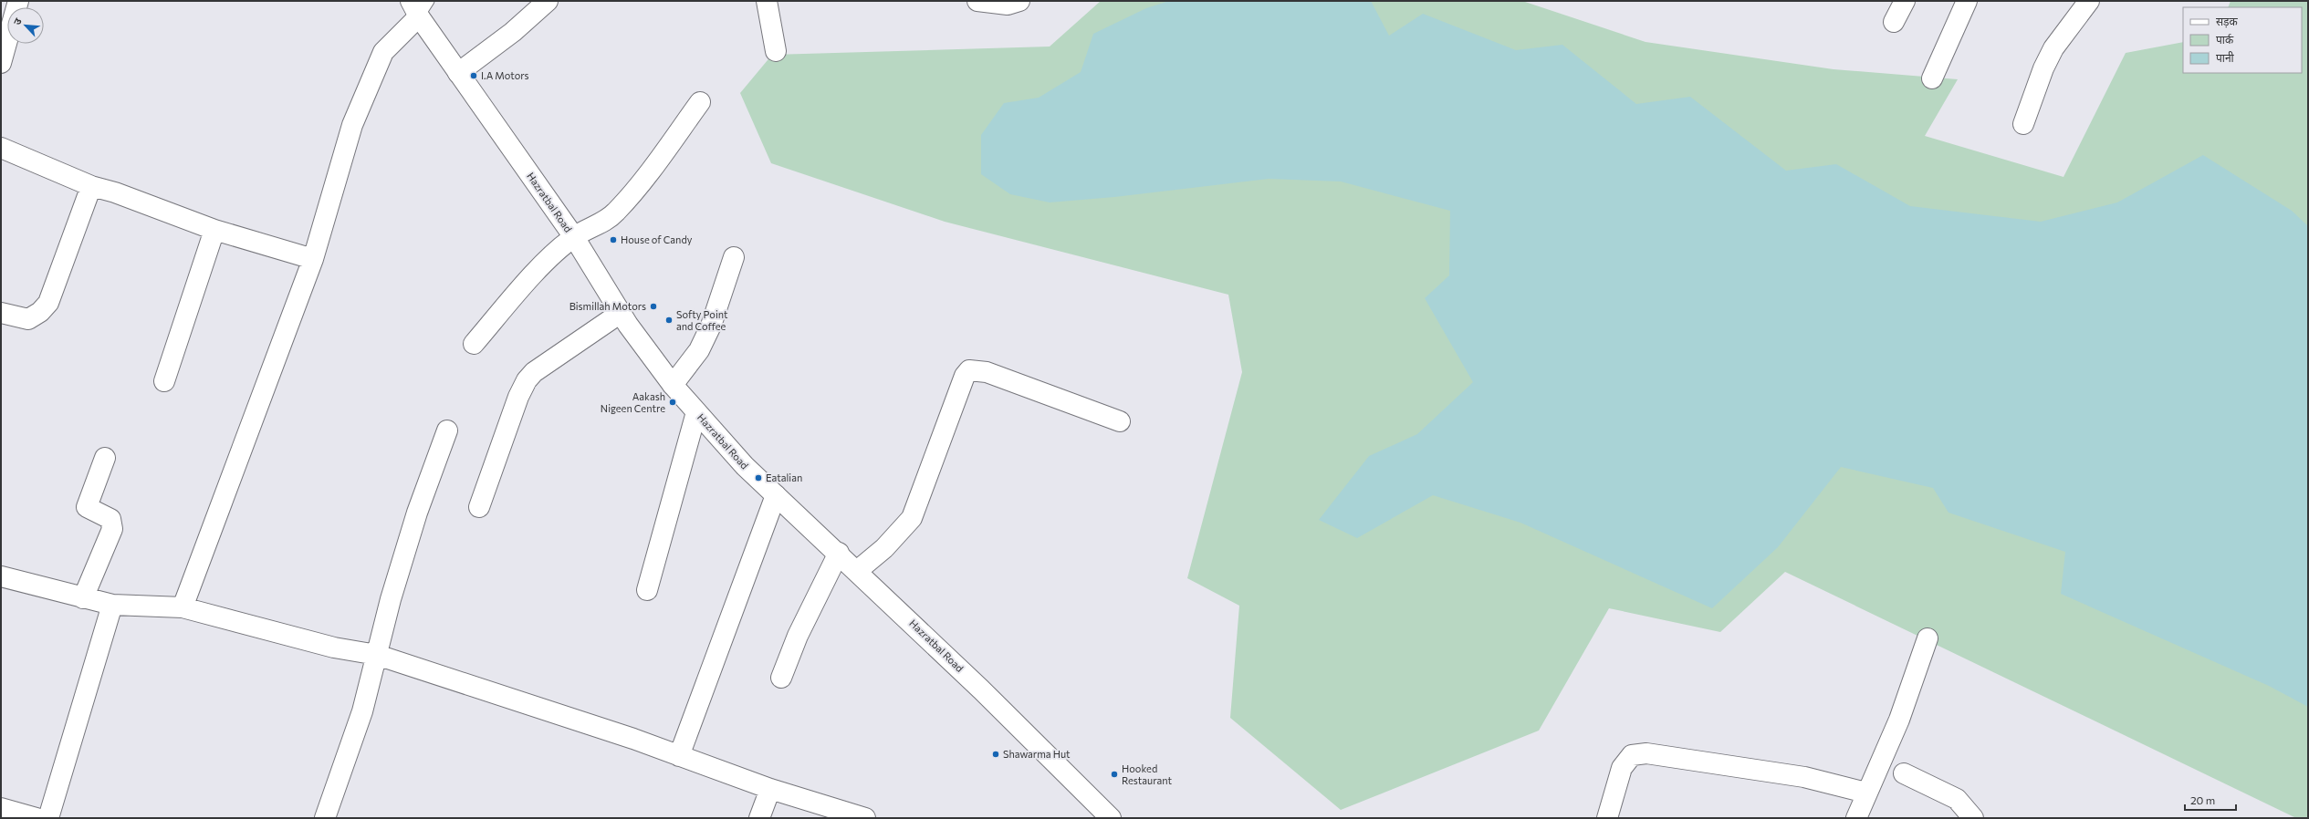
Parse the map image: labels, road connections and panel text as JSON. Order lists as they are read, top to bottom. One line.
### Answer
{"streets":{"street":["Hazratbal Road"]},"places":["I.A Motors","House of Candy","Bismillah Motors","Softy Point and Coffee","Aakash Nigeen Centre","Eatalian","Shawarma Hut","Hooked Restaurant"],"legend":["सड़क","पार्क","पानी"],"scale_bar":"20 m","north":"top left"}
